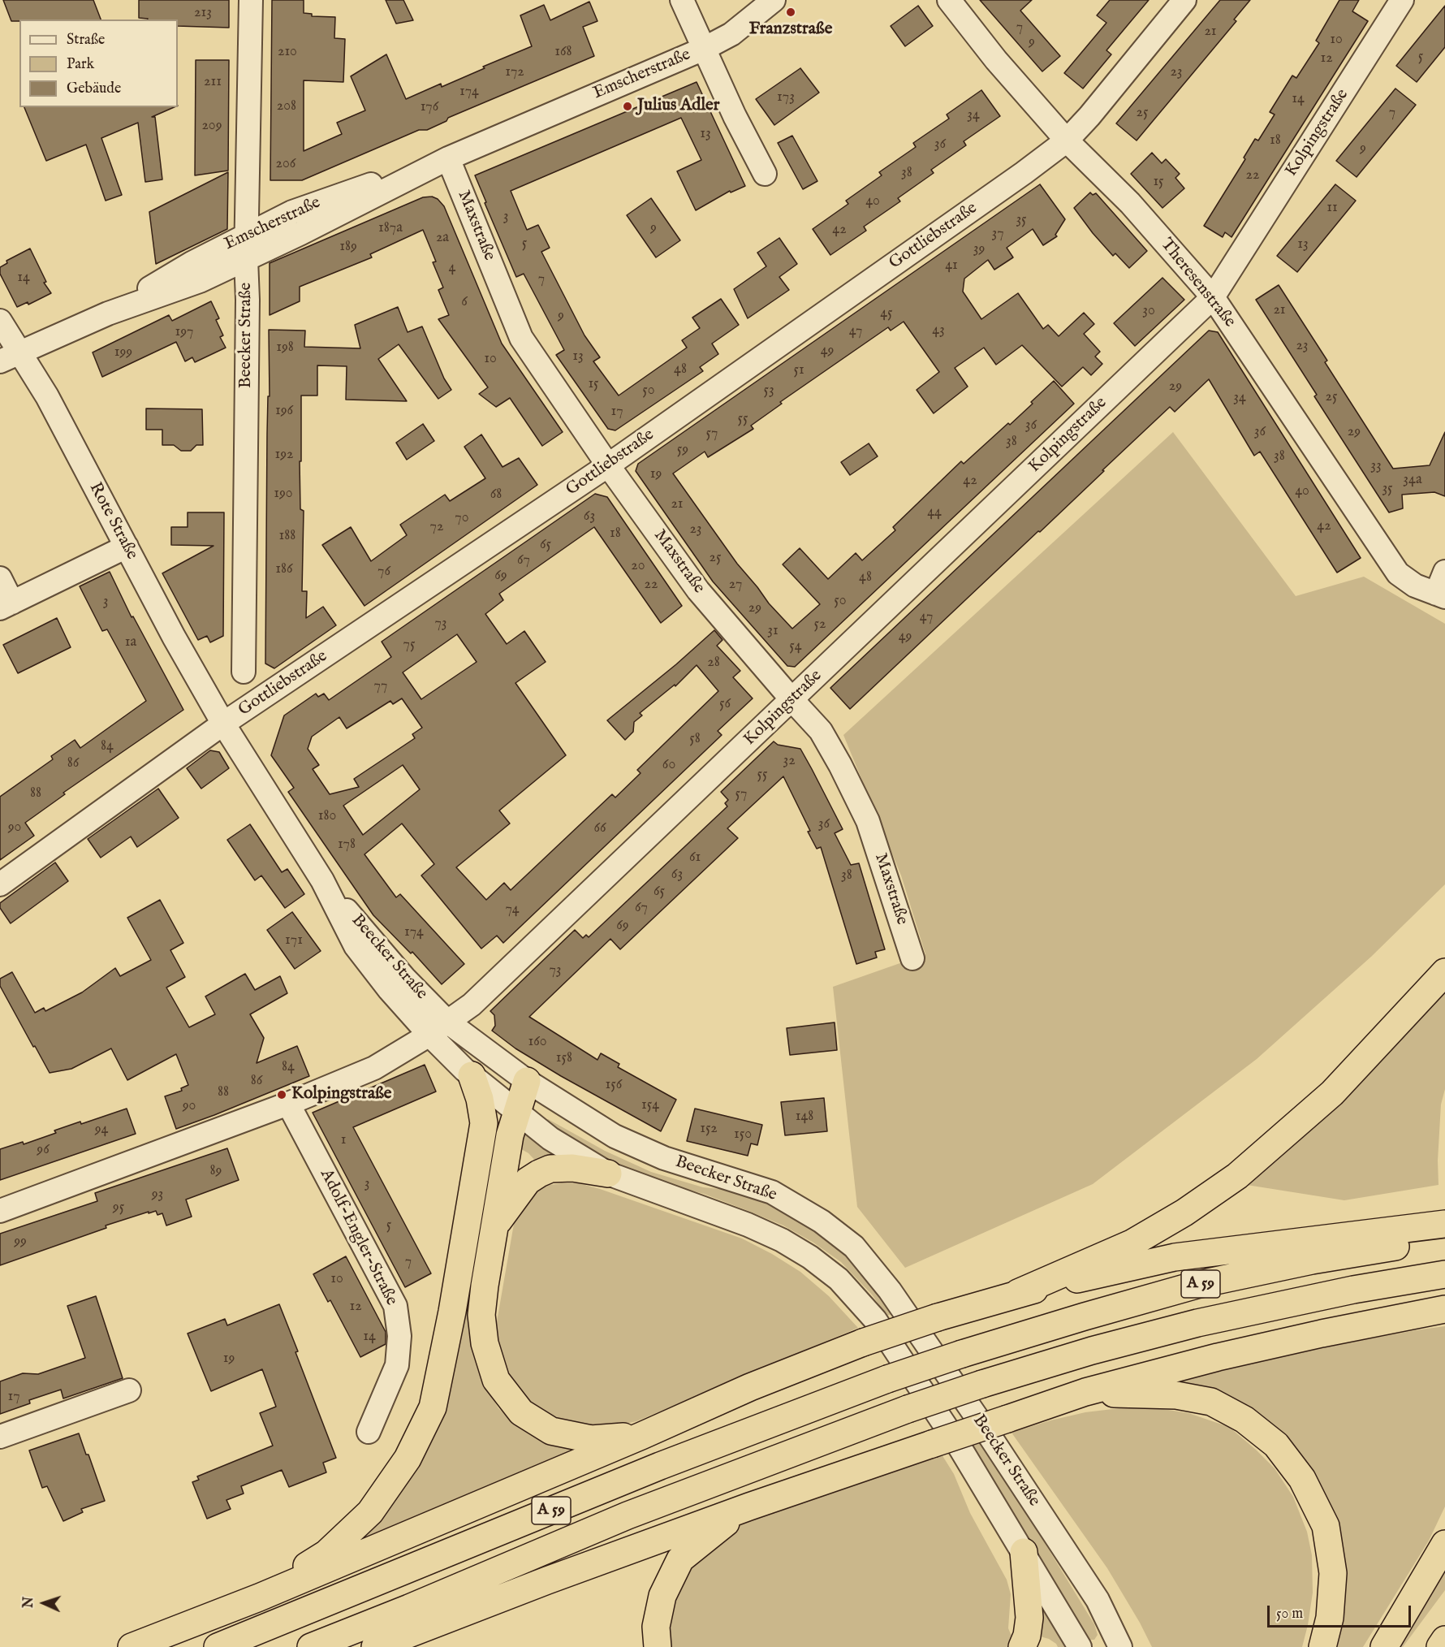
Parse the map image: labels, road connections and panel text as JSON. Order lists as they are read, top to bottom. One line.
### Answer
{"streets":{"highway":["A 59"],"street":["Emscherstraße","Kolpingstraße","Maxstraße","Gottliebstraße","Theresenstraße","Beecker Straße","Rote Straße","Adolf-Engler-Straße"]},"crossings":[["Emscherstraße","Maxstraße"],["Emscherstraße","Beecker Straße"],["Emscherstraße","Rote Straße"],["Kolpingstraße","Maxstraße"],["Kolpingstraße","Theresenstraße"],["Kolpingstraße","Beecker Straße"],["Kolpingstraße","Adolf-Engler-Straße"],["Maxstraße","Gottliebstraße"],["Gottliebstraße","Theresenstraße"],["Gottliebstraße","Beecker Straße"],["Gottliebstraße","Rote Straße"],["Beecker Straße","Rote Straße"]],"places":["Franzstraße","Julius Adler","Kolpingstraße"],"house_numbers":["213","7","21","10","9","210","168","5","12","172","23","211","174","173","14","208","176","25","7","34","209","13","18","36","9","206","38","22","15","40","11","3","35","187a","9","42","37","2a","5","13","189","39","41","4","14","7","6","21","30","45","9","43","47","197","23","198","49","199","13","10","48","51","15","29","50","53","25","34","196","17","55","36","36","29","57","38","59","192","38","33","19","34a","42","35","40","190","68","21","44","63","70","42","72","23","18","188","65","25","67","20","186","76","69","48","22","27","50","3","29","47","73","52","31","49","1a","75","54","28","77","56","58","84","32","86","60","55","88","57","180","36","90","66","178","61","63","38","65","67","74","69","174","171","73","160","158","84","86","156","88","154","90","148","152","94","150","1","96","89","3","93","95","5","99","7","10","12","14","19","17"],"legend":["Straße","Park","Gebäude"],"scale_bar":"50 m","north":"left"}
